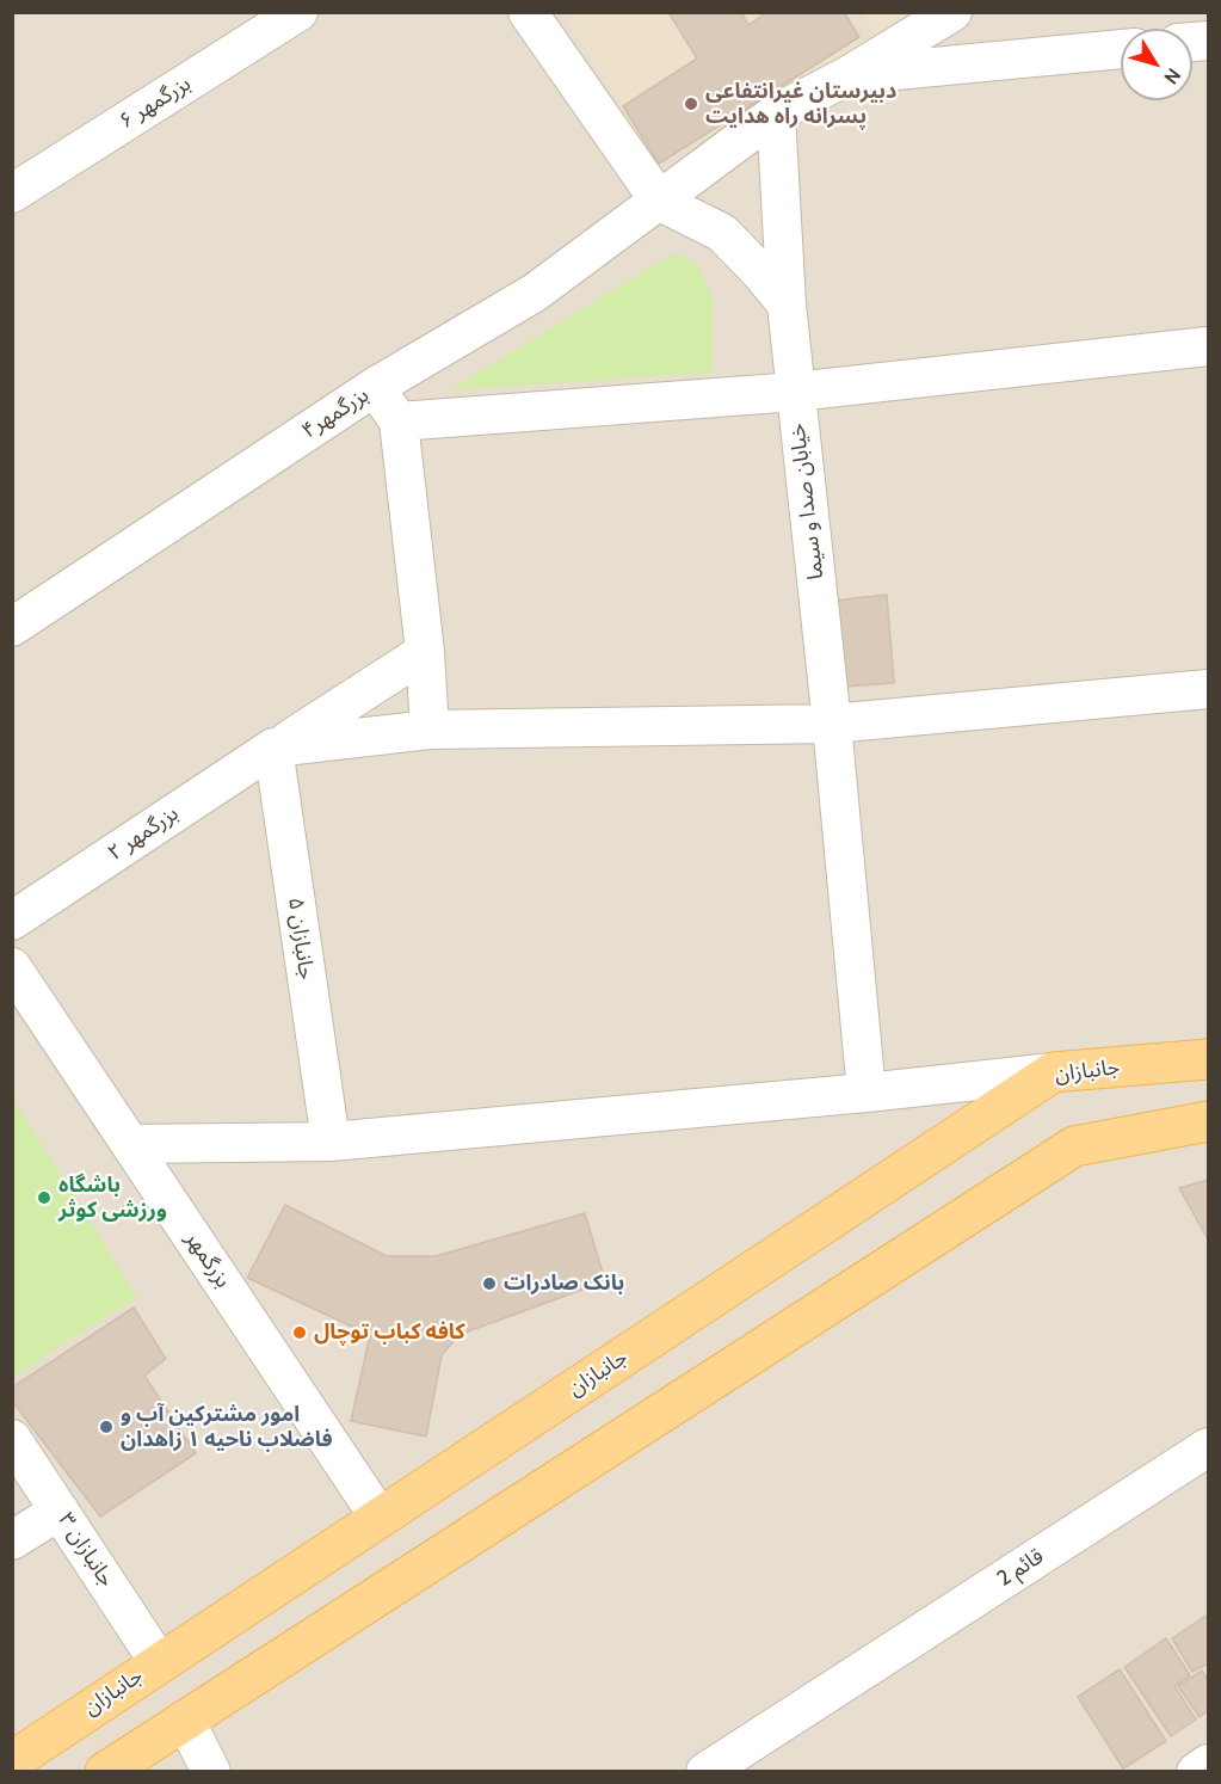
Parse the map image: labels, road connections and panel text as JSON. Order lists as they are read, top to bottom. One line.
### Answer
{"streets":{"main road":["جانبازان"],"street":["بزرگمهر ۶","بزرگمهر۴","خیابان صدا و سیما","بزرگمهر ۲","جانبازان ۵","بزرگمهر","جانبازان ۳","قائم 2"]},"crossings":[["بزرگمهر۴","خیابان صدا و سیما"],["بزرگمهر ۲","جانبازان ۵"],["جانبازان","بزرگمهر"],["جانبازان","جانبازان ۳"]],"places":["دبیرستان غیرانتفاعی پسرانه راه هدایت","باشگاه ورزشی کوثر","بانک صادرات","کافه کباب توچال","امور مشترکین آب و فاضلاب ناحیه ۱ زاهدان"],"north":"bottom right"}
